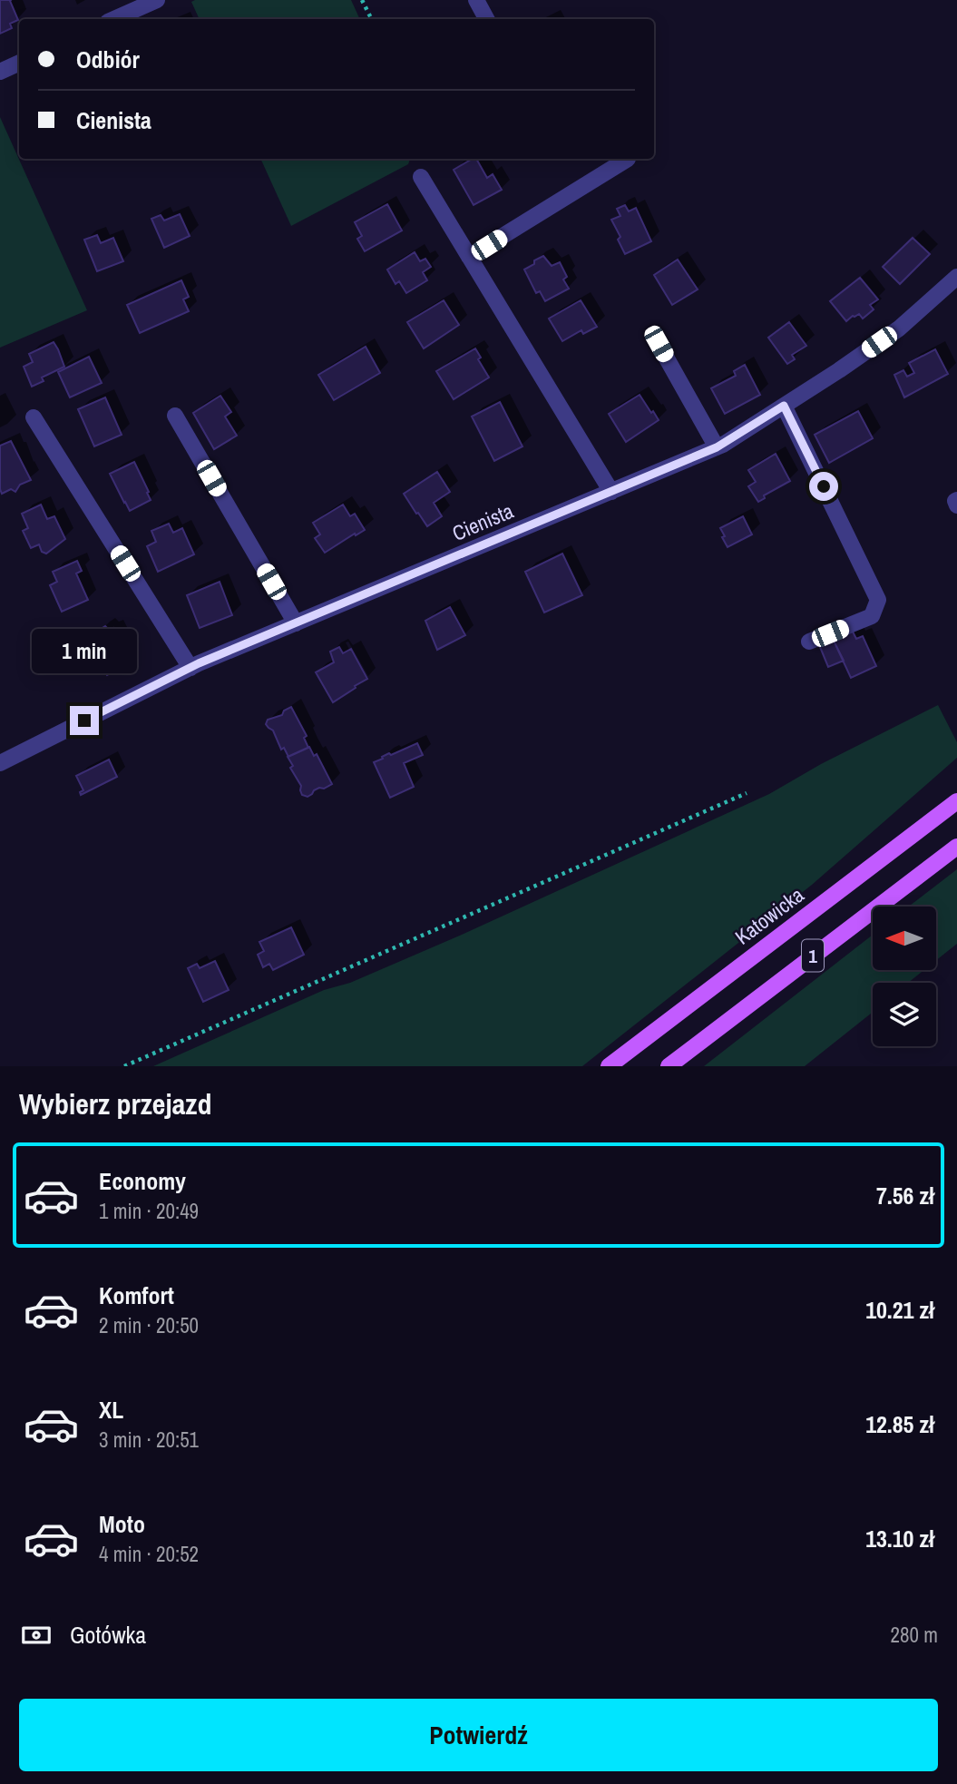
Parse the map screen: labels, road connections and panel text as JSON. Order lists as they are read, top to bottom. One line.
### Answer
{"streets":{"main road":["Katowicka","1"],"street":["Cienista"]},"north":"left","page":{"banner":["Odbiór","Cienista"],"bubble":"1 min","heading":"Wybierz przejazd","list":[{"name":"Economy","note":"1 min · 20:49","value":"7.56 zł"},{"name":"Komfort","note":"2 min · 20:50","value":"10.21 zł"},{"name":"XL","note":"3 min · 20:51","value":"12.85 zł"},{"name":"Moto","note":"4 min · 20:52","value":"13.10 zł"}],"pay":["Gotówka","280 m"],"buttons":"Potwierdź"}}
